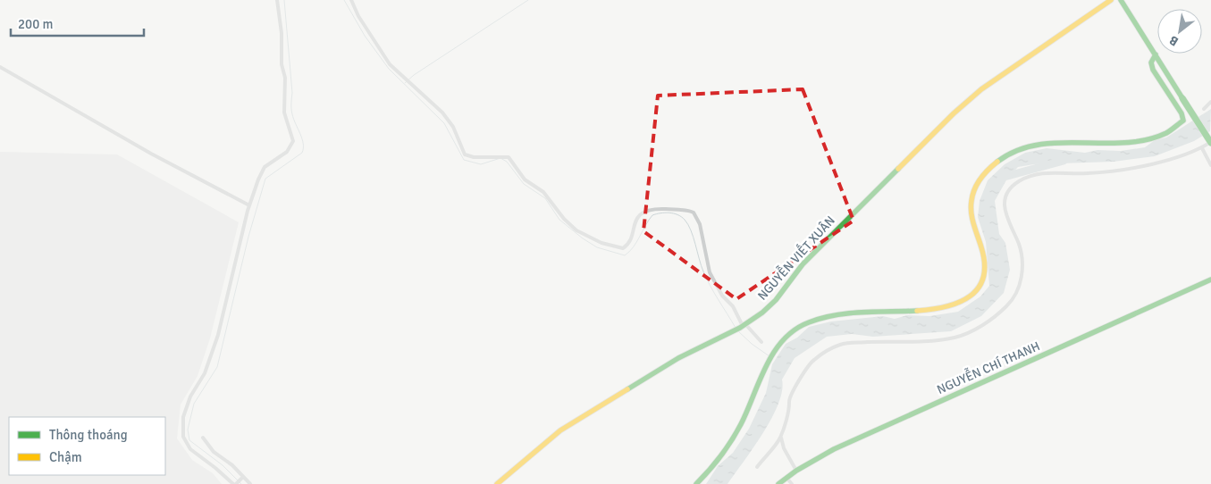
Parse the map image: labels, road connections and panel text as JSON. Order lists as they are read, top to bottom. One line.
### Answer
{"streets":{"main road":["NGUYỄN VIẾT XUÂN","NGUYỄN CHÍ THANH"]},"legend":["Thông thoáng","Chậm"],"scale_bar":"200 m","north":"bottom left"}
